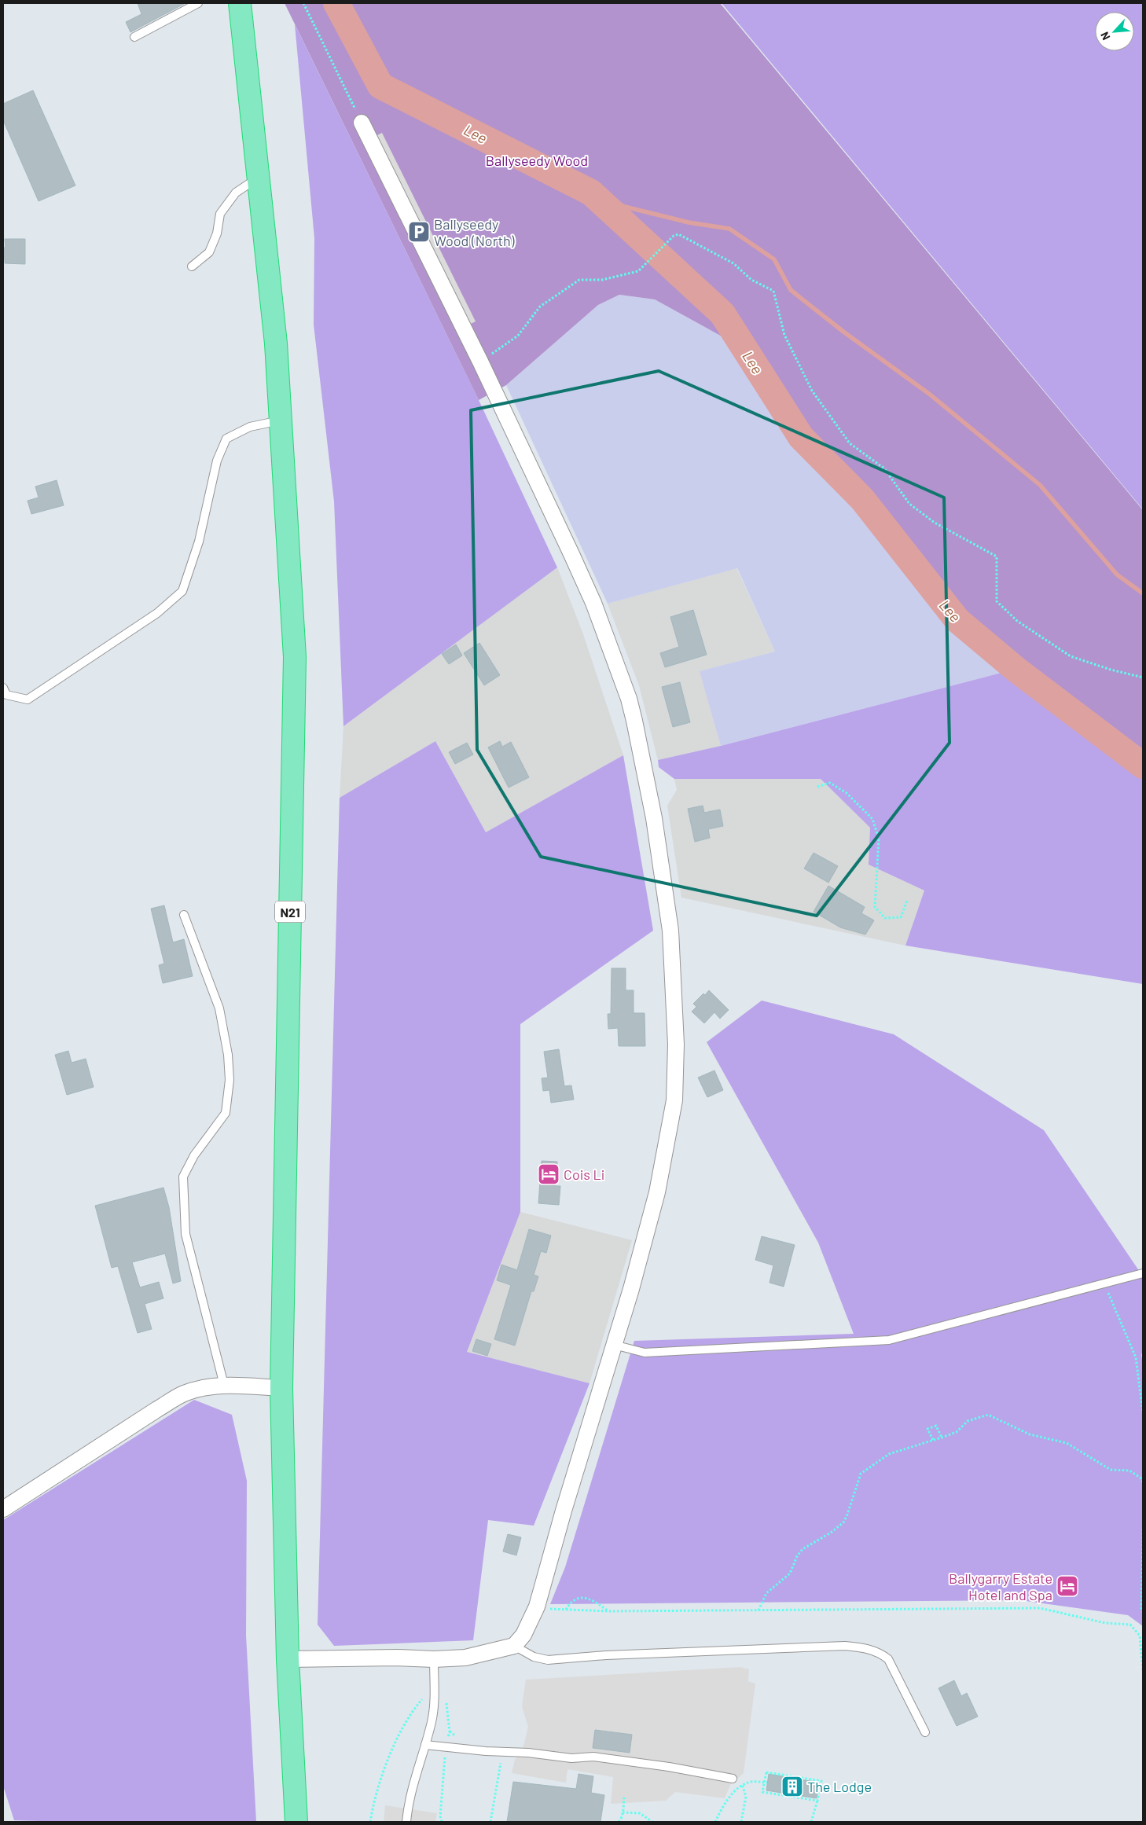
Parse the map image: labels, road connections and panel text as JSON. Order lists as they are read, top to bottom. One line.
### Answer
{"streets":{"highway":["N21"]},"water":["Lee"],"parks":["Ballyseedy Wood"],"places":{"parking":["Ballyseedy Wood (North)"],"hotel":["Cois Li","Ballygarry Estate Hotel and Spa"],"building":["The Lodge"]},"north":"bottom left"}
